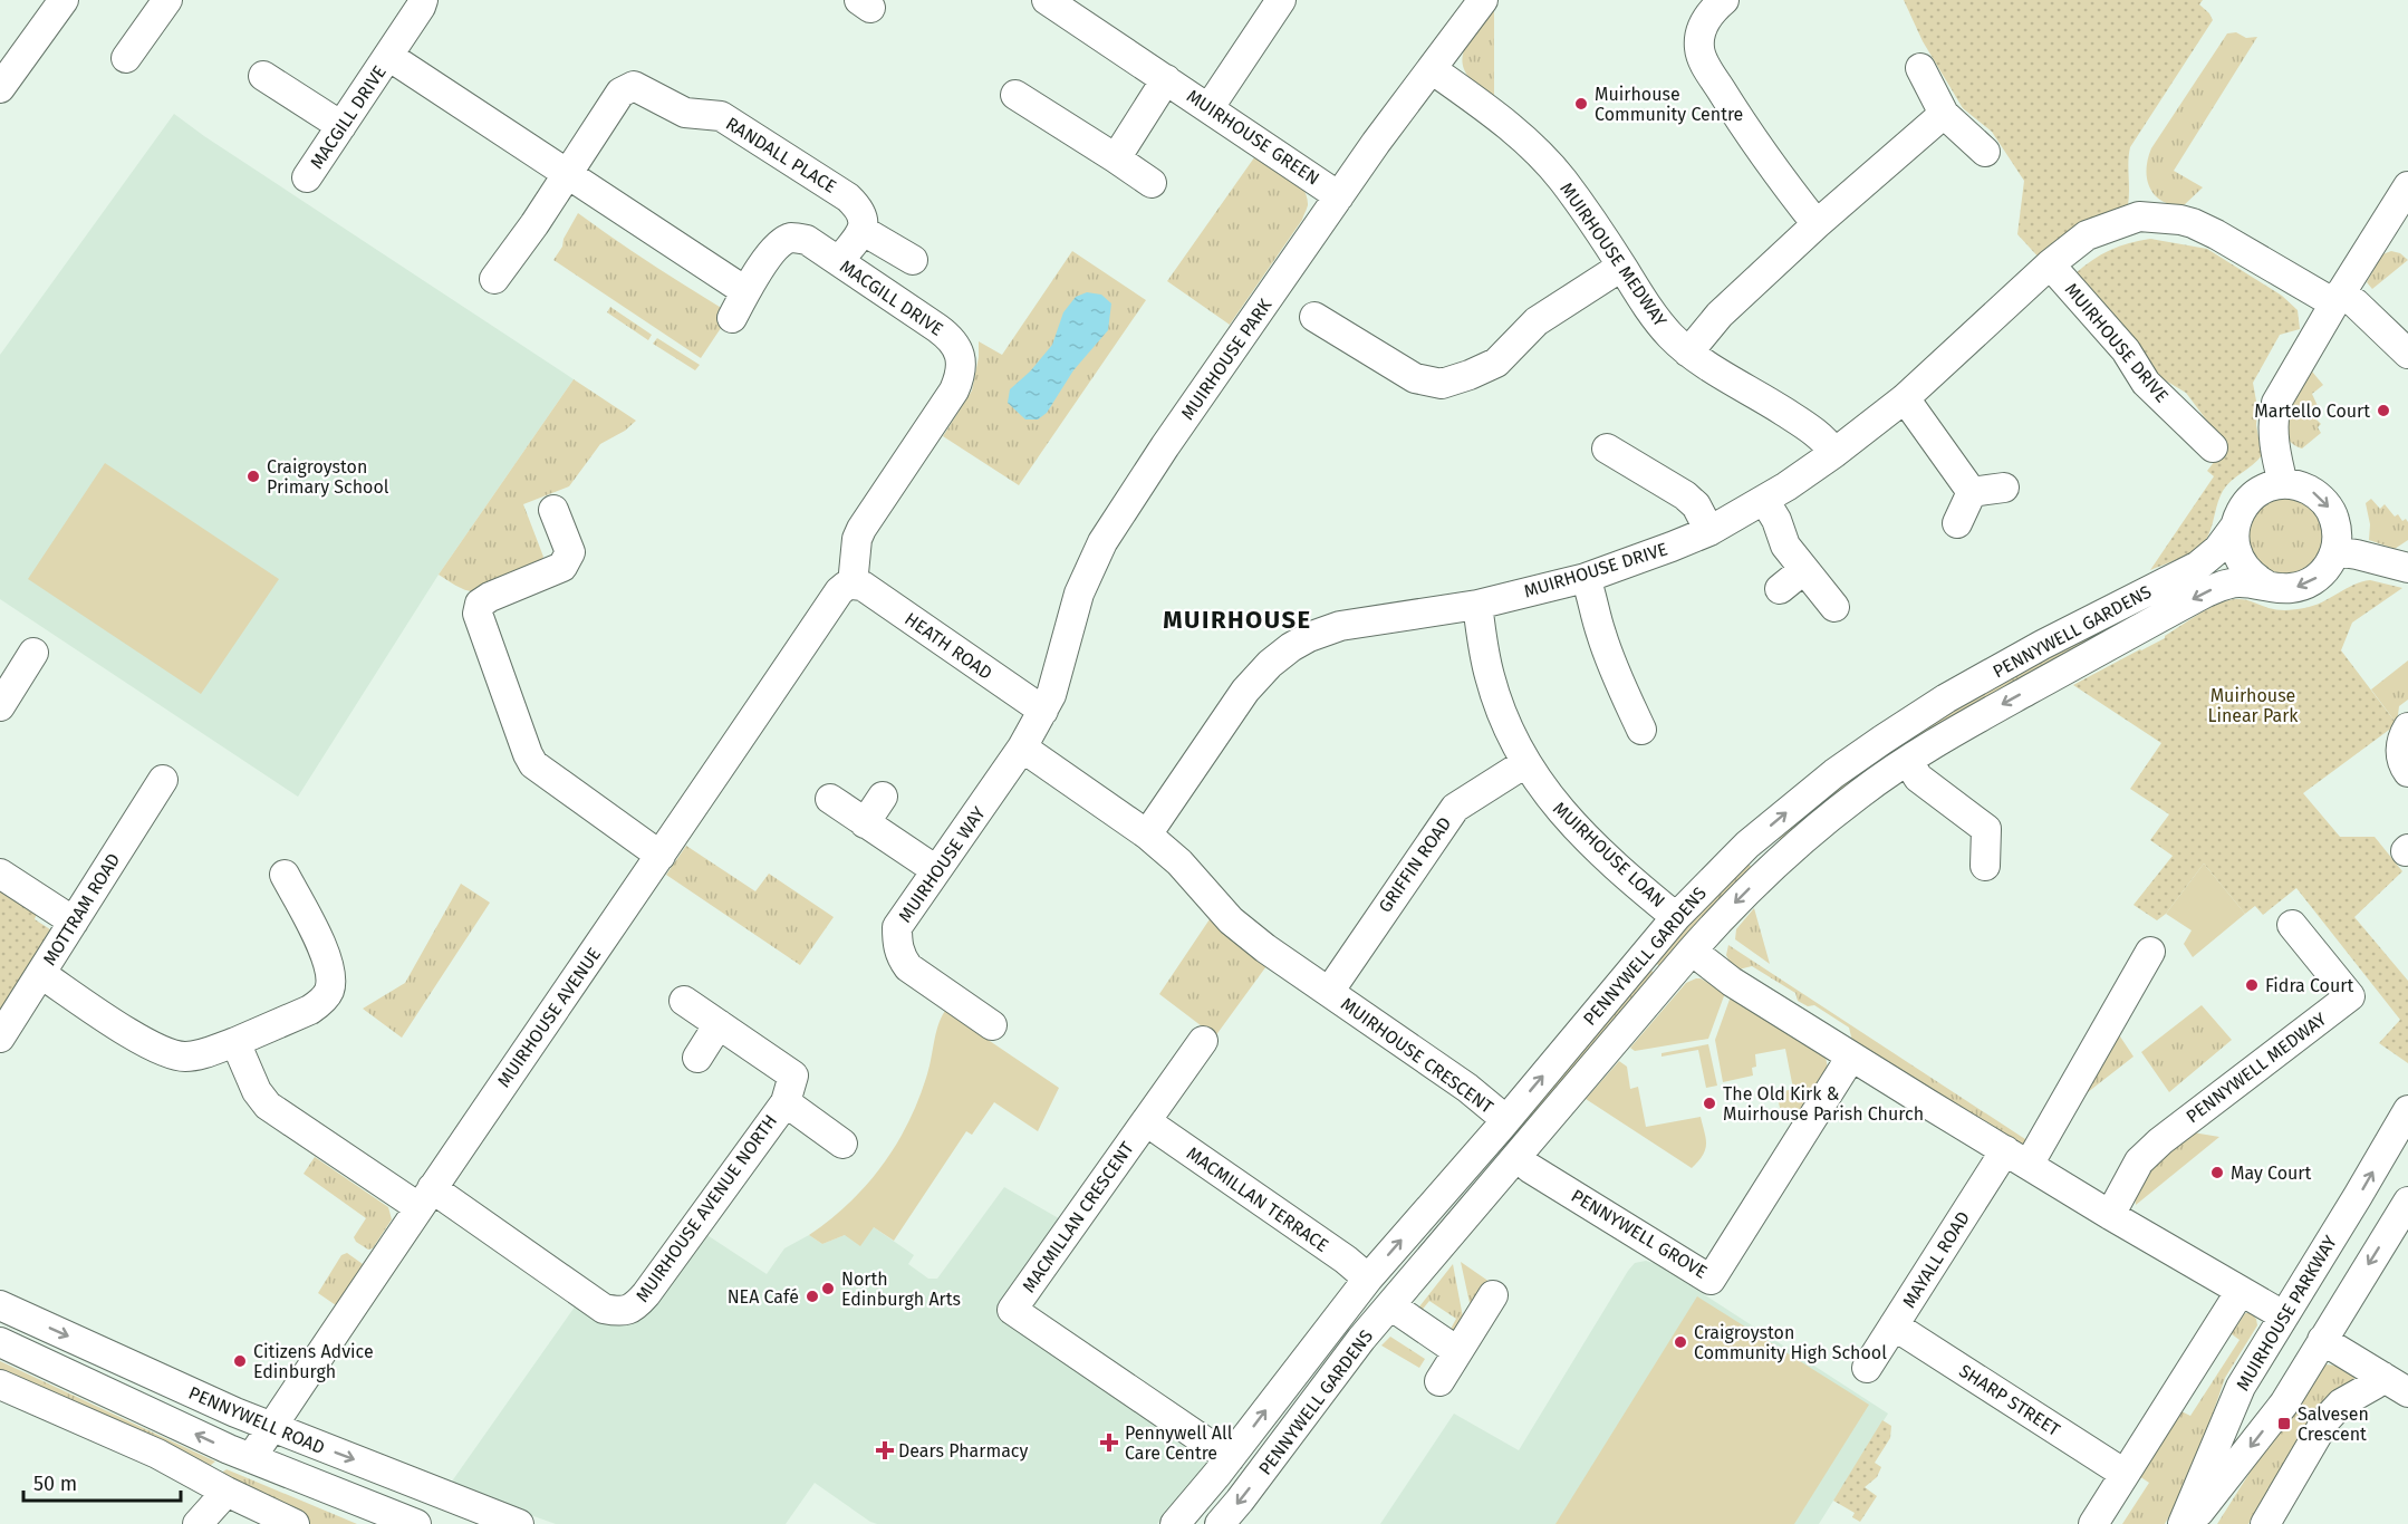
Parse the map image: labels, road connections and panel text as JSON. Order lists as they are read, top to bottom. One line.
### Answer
{"streets":{"street":["MACGILL DRIVE","MUIRHOUSE GREEN","RANDALL PLACE","MUIRHOUSE MEDWAY","MUIRHOUSE DRIVE","MUIRHOUSE PARK","PENNYWELL GARDENS","HEATH ROAD","MUIRHOUSE LOAN","MUIRHOUSE WAY","GRIFFIN ROAD","MOTTRAM ROAD","MUIRHOUSE AVENUE","MUIRHOUSE CRESCENT","PENNYWELL MEDWAY","MACMILLAN TERRACE","MUIRHOUSE AVENUE NORTH","MACMILLAN CRESCENT","PENNYWELL GROVE","MAYALL ROAD","MUIRHOUSE PARKWAY","SHARP STREET","PENNYWELL ROAD"]},"crossings":[["MACGILL DRIVE","RANDALL PLACE"],["MACGILL DRIVE","HEATH ROAD"],["MACGILL DRIVE","MUIRHOUSE AVENUE"],["MUIRHOUSE GREEN","MUIRHOUSE PARK"],["MUIRHOUSE MEDWAY","MUIRHOUSE DRIVE"],["MUIRHOUSE MEDWAY","MUIRHOUSE PARK"],["MUIRHOUSE DRIVE","MUIRHOUSE LOAN"],["MUIRHOUSE DRIVE","MUIRHOUSE CRESCENT"],["MUIRHOUSE PARK","HEATH ROAD"],["MUIRHOUSE PARK","MUIRHOUSE WAY"],["PENNYWELL GARDENS","MUIRHOUSE LOAN"],["PENNYWELL GARDENS","MUIRHOUSE CRESCENT"],["PENNYWELL GARDENS","MACMILLAN TERRACE"],["PENNYWELL GARDENS","MACMILLAN CRESCENT"],["PENNYWELL GARDENS","PENNYWELL GROVE"],["HEATH ROAD","MUIRHOUSE AVENUE"],["MUIRHOUSE LOAN","GRIFFIN ROAD"],["GRIFFIN ROAD","MUIRHOUSE CRESCENT"],["MUIRHOUSE AVENUE","MUIRHOUSE AVENUE NORTH"],["MUIRHOUSE AVENUE","PENNYWELL ROAD"],["MACMILLAN TERRACE","MACMILLAN CRESCENT"],["MAYALL ROAD","SHARP STREET"]],"districts":["MUIRHOUSE"],"parks":["Muirhouse Linear Park"],"places":{"other":["Muirhouse Community Centre","Martello Court","Craigroyston Primary School","Fidra Court","The Old Kirk & Muirhouse Parish Church","May Court","North Edinburgh Arts","NEA Café","Craigroyston Community High School","Citizens Advice Edinburgh"],"transit":["Salvesen Crescent"],"health":["Pennywell All Care Centre","Dears Pharmacy"]},"scale_bar":"50 m"}
